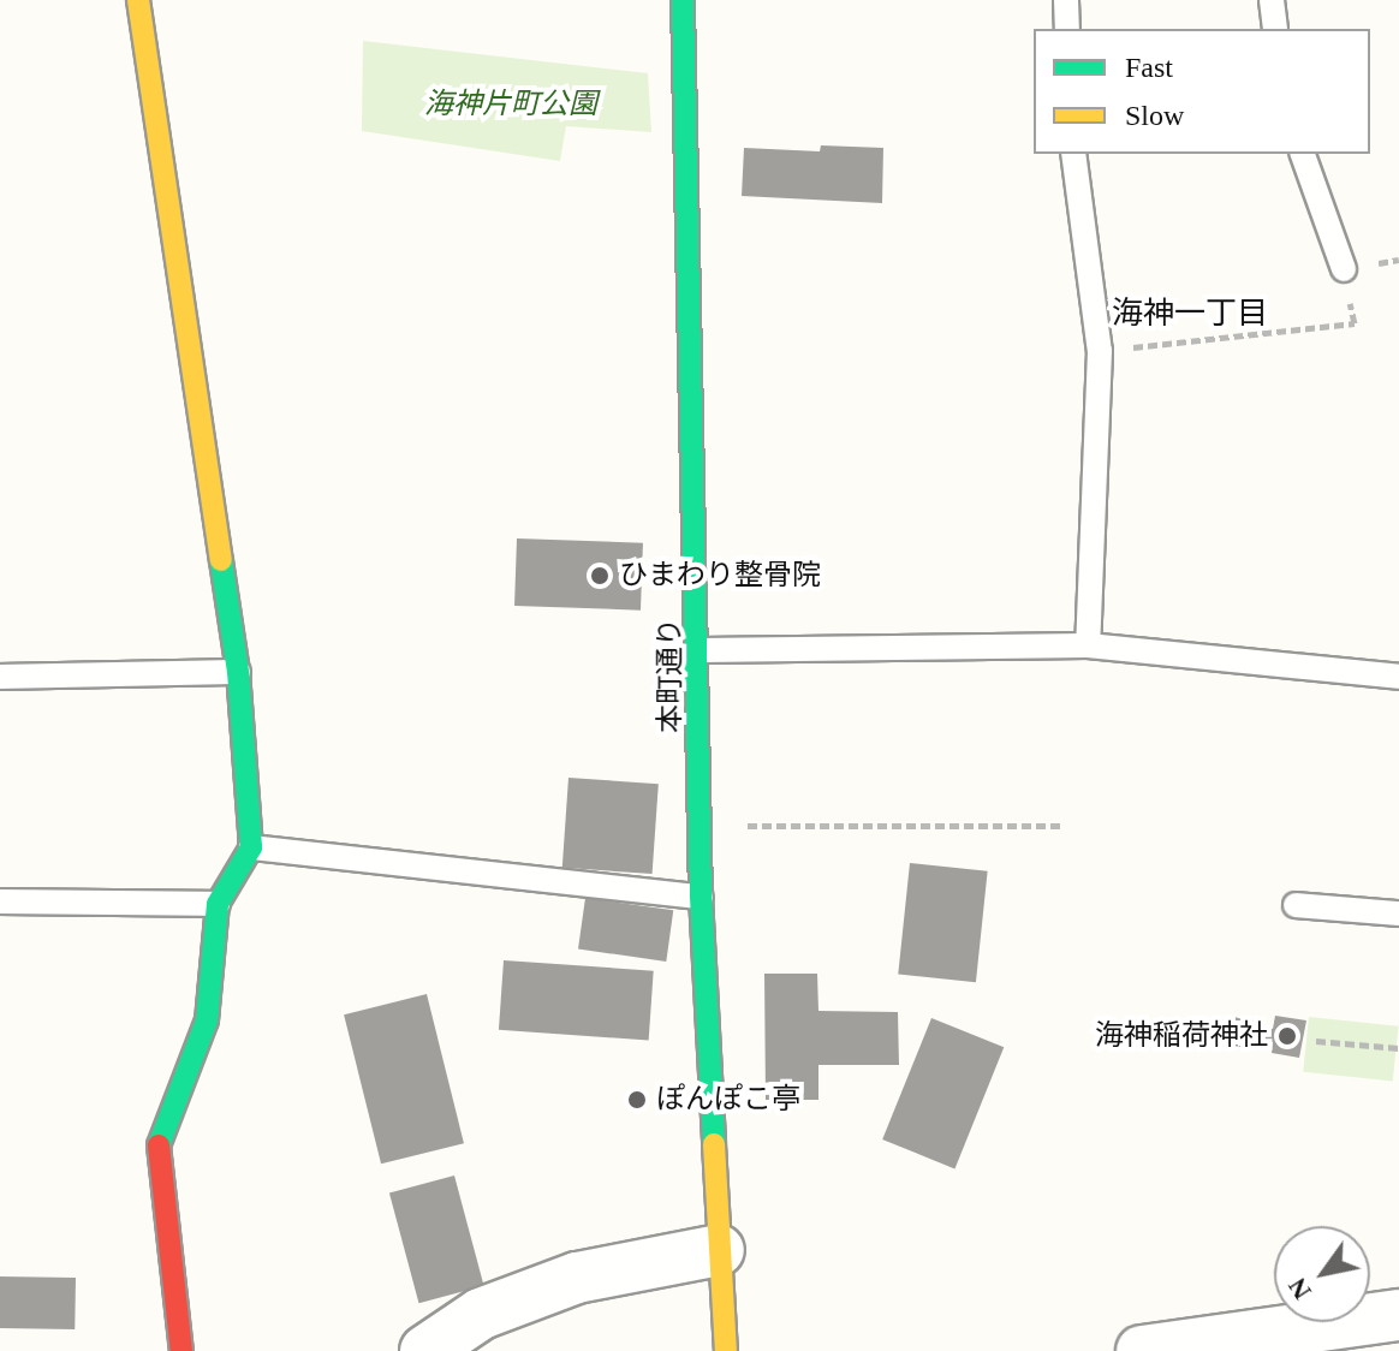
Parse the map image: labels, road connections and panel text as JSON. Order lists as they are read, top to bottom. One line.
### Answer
{"streets":{"street":["本町通り"]},"districts":["海神一丁目"],"parks":["海神片町公園"],"places":["ひまわり整骨院","海神稲荷神社","ぽんぽこ亭"],"legend":["Fast","Slow"],"north":"bottom left"}
